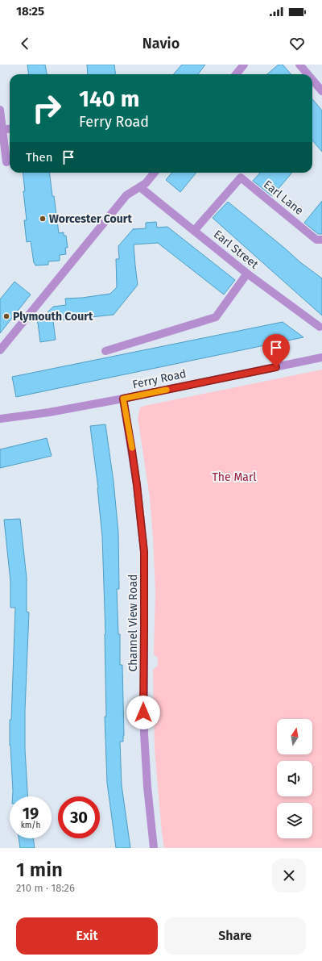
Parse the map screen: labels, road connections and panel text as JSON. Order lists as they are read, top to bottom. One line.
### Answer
{"streets":{"street":["Earl Lane","Earl Street","Ferry Road","Channel View Road"]},"crossings":[["Earl Lane","Earl Street"],["Ferry Road","Channel View Road"]],"parks":["The Marl"],"places":["Worcester Court","Plymouth Court"],"north":"top","page":{"status":"18:25","header":"Navio","turn":["140 m","Ferry Road"],"then":"Then","speed":"19 km/h","limit":"30","heading":["1 min","210 m · 18:26"],"buttons":["Exit","Share"]}}
